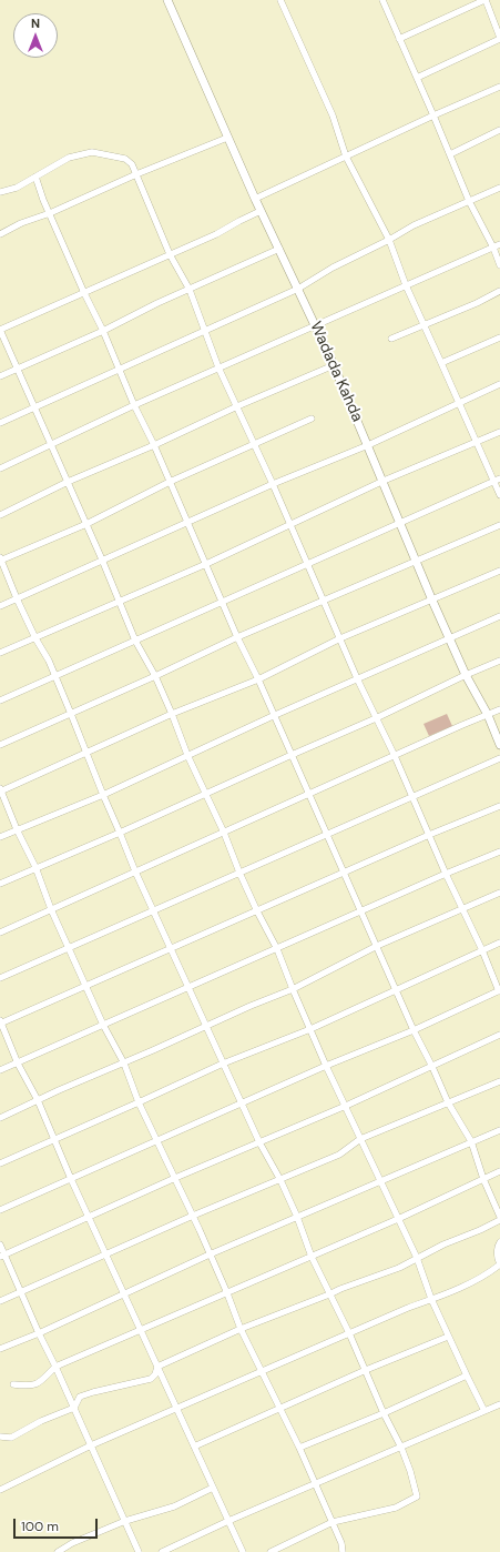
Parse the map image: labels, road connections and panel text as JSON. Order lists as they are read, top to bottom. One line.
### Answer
{"streets":{"main road":["Wadada Kahda"]},"scale_bar":"100 m","north":"top"}
